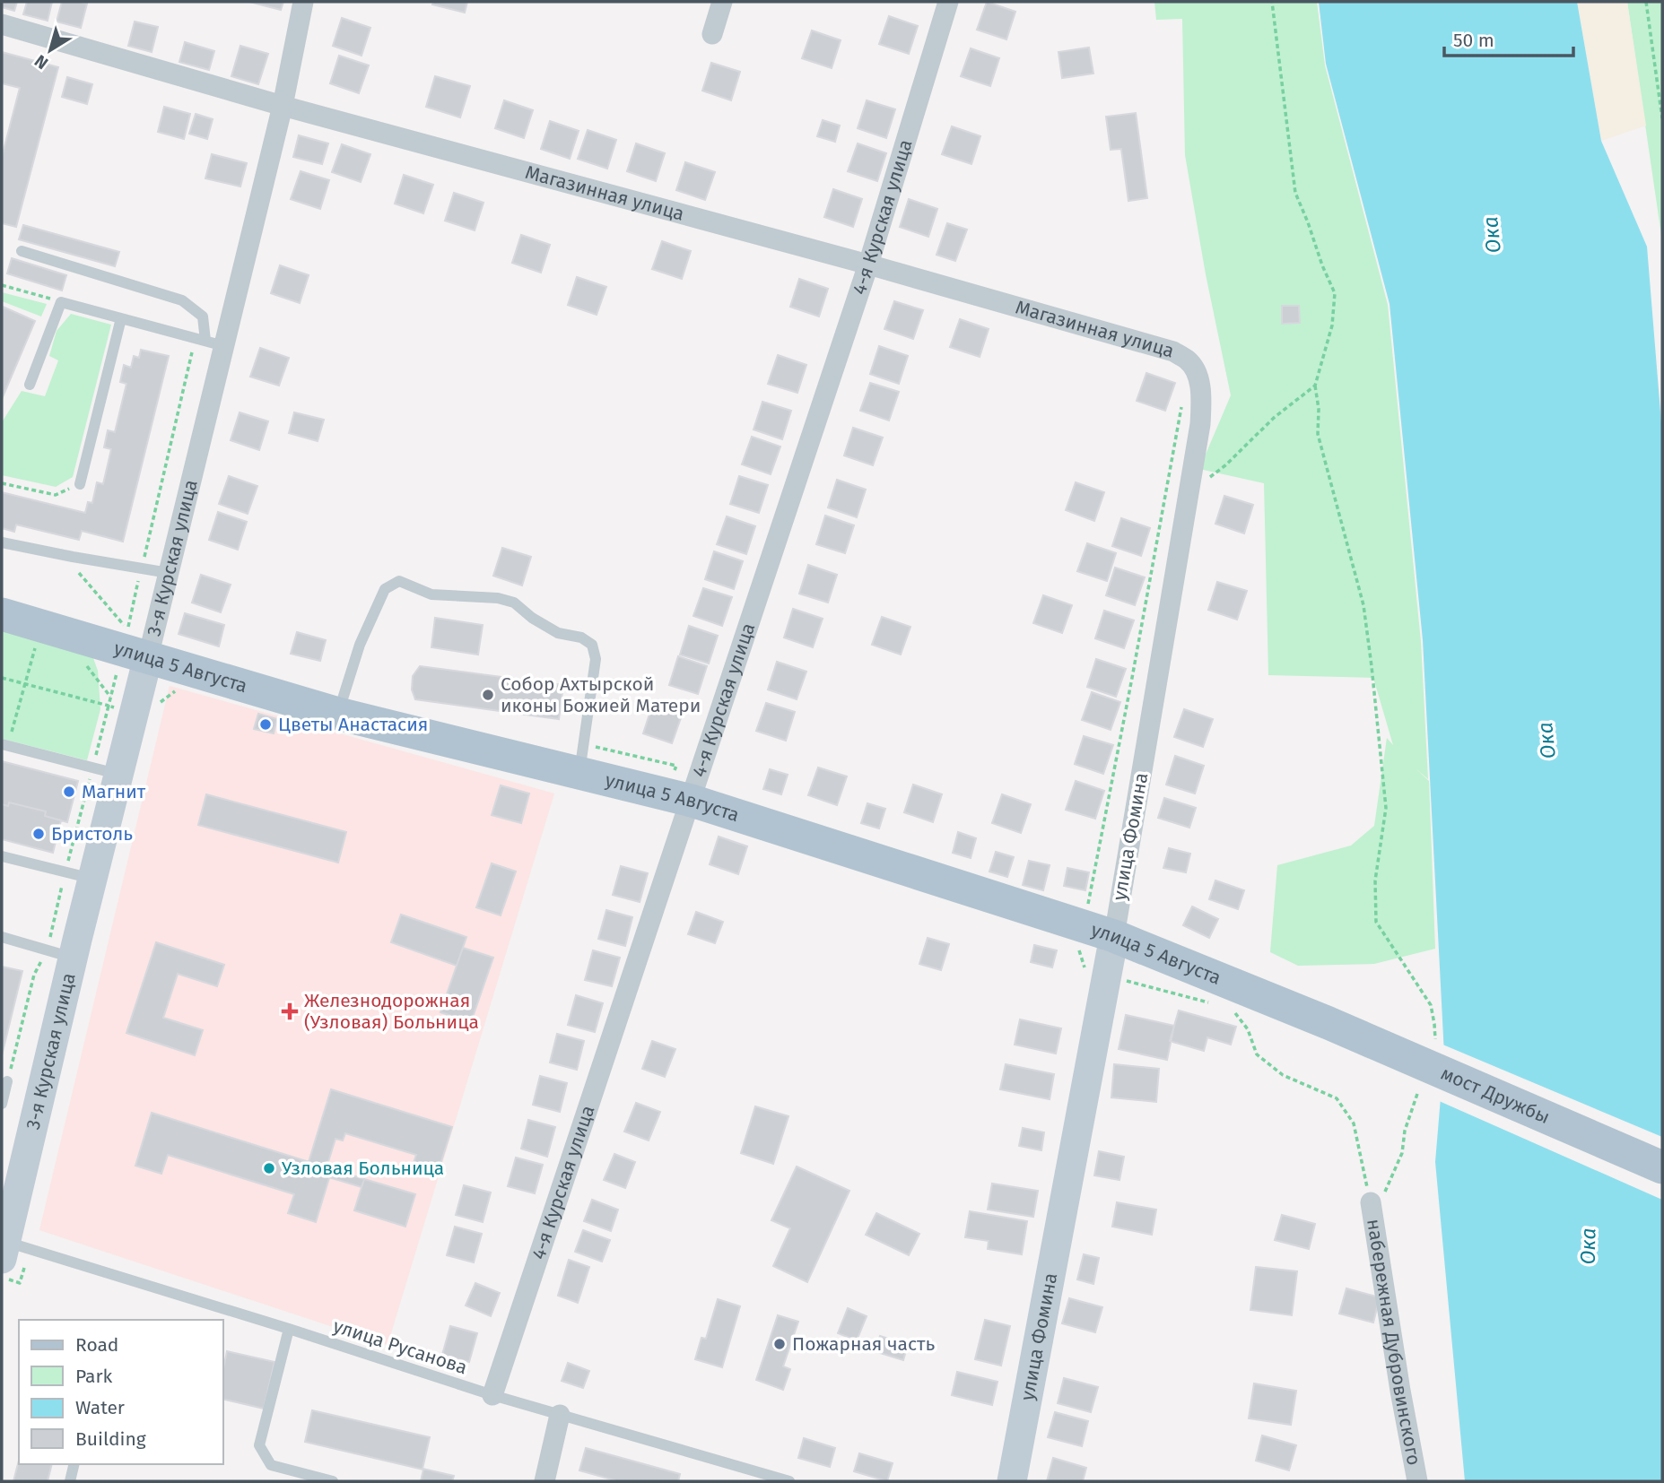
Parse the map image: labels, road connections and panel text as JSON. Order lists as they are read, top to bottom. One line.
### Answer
{"streets":{"main road":["3-я Курская улица","улица 5 Августа","улица Фомина","мост Дружбы"],"street":["Магазинная улица","4-я Курская улица","набережная Дубровинского"],"lane":["улица Русанова"]},"crossings":[["Магазинная улица","4-я Курская улица"],["Магазинная улица","3-я Курская улица"],["Магазинная улица","улица Фомина"],["4-я Курская улица","улица 5 Августа"],["4-я Курская улица","улица Русанова"],["3-я Курская улица","улица 5 Августа"],["3-я Курская улица","улица Русанова"],["улица 5 Августа","улица Фомина"],["улица 5 Августа","мост Дружбы"]],"water":["Ока"],"places":{"other":["Собор Ахтырской иконы Божией Матери","Цветы Анастасия","Магнит","Бристоль","Узловая Больница","Пожарная часть"],"health":["Железнодорожная (Узловая) Больница"]},"legend":["Road","Park","Water","Building"],"scale_bar":"50 m","north":"bottom left"}
